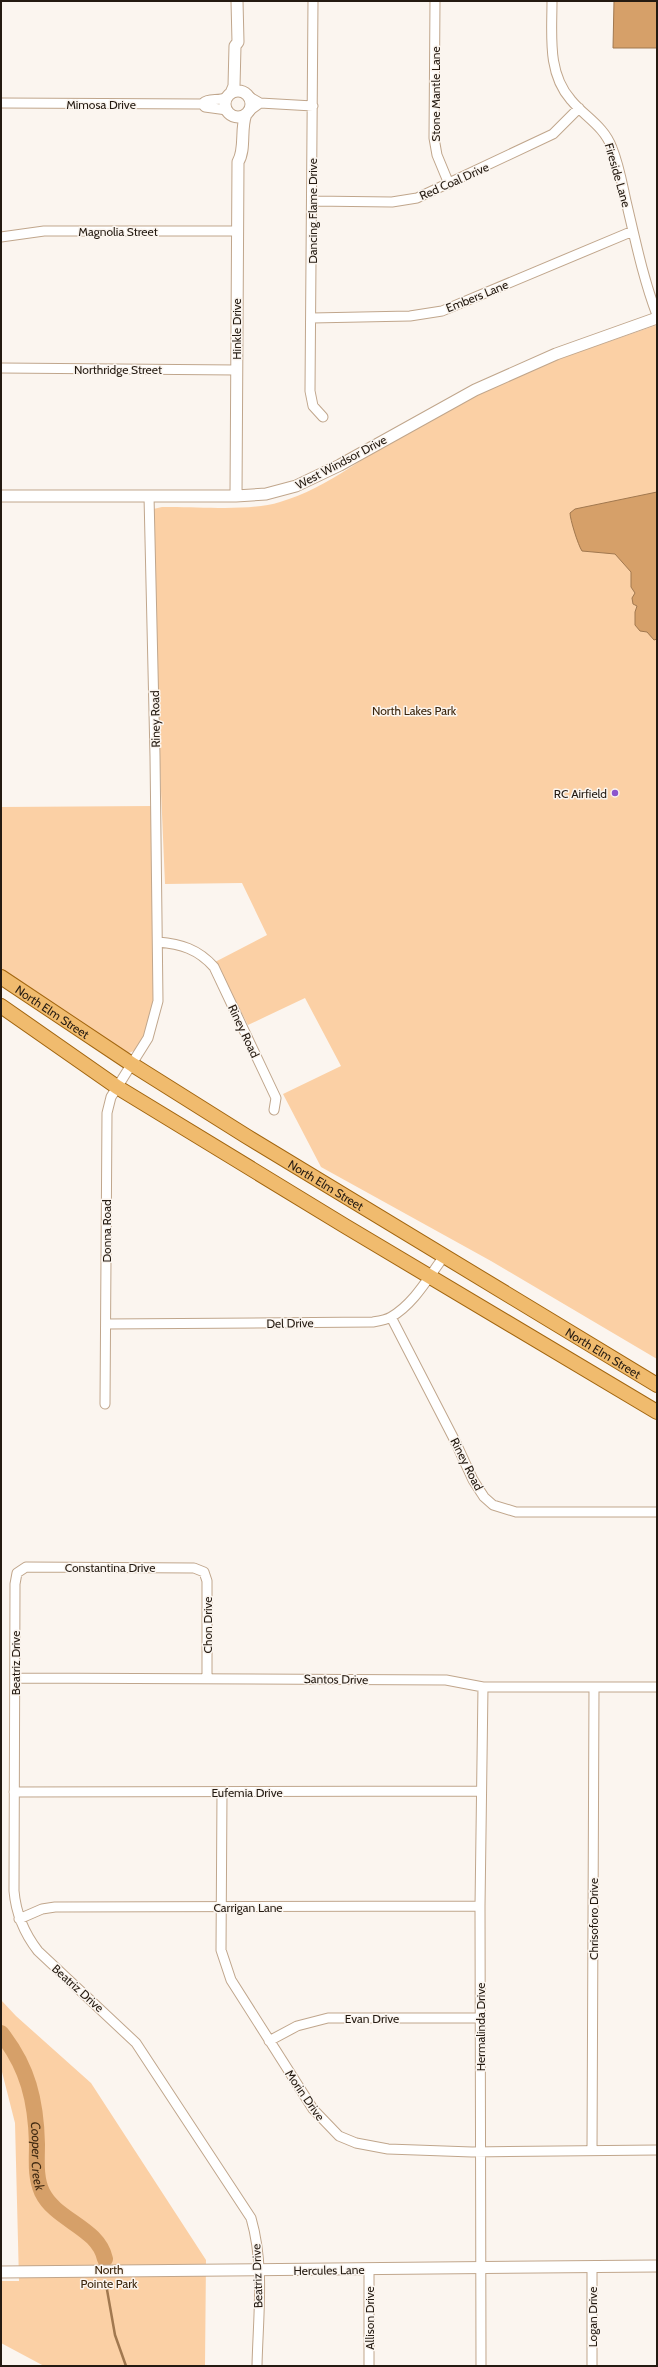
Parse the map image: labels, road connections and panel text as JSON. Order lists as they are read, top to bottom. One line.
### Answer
{"streets":{"main road":["North Elm Street"],"street":["Stone Mantle Lane","Mimosa Drive","Fireside Lane","Red Coal Drive","Dancing Flame Drive","Magnolia Street","Embers Lane","Hinkle Drive","Northridge Street","West Windsor Drive","Riney Road","Donna Road","Del Drive","Constantina Drive","Chon Drive","Beatriz Drive","Santos Drive","Eufemia Drive","Carrigan Lane","Chrisoforo Drive","Evan Drive","Hermalinda Drive","Morin Drive","Hercules Lane","Logan Drive","Allison Drive"]},"crossings":[["Stone Mantle Lane","Red Coal Drive"],["Mimosa Drive","Hinkle Drive"],["Fireside Lane","Red Coal Drive"],["Fireside Lane","Embers Lane"],["Fireside Lane","West Windsor Drive"],["Red Coal Drive","Dancing Flame Drive"],["Dancing Flame Drive","Embers Lane"],["Magnolia Street","Hinkle Drive"],["Hinkle Drive","Northridge Street"],["Hinkle Drive","West Windsor Drive"],["West Windsor Drive","Riney Road"],["Riney Road","North Elm Street"],["Riney Road","Donna Road"],["Riney Road","Del Drive"],["North Elm Street","Donna Road"],["North Elm Street","Del Drive"],["Donna Road","Del Drive"],["Constantina Drive","Chon Drive"],["Constantina Drive","Beatriz Drive"],["Chon Drive","Santos Drive"],["Beatriz Drive","Santos Drive"],["Beatriz Drive","Eufemia Drive"],["Beatriz Drive","Carrigan Lane"],["Beatriz Drive","Hercules Lane"],["Santos Drive","Chrisoforo Drive"],["Santos Drive","Hermalinda Drive"],["Eufemia Drive","Hermalinda Drive"],["Eufemia Drive","Morin Drive"],["Carrigan Lane","Hermalinda Drive"],["Carrigan Lane","Morin Drive"],["Chrisoforo Drive","Morin Drive"],["Evan Drive","Hermalinda Drive"],["Evan Drive","Morin Drive"],["Hermalinda Drive","Morin Drive"],["Hermalinda Drive","Hercules Lane"],["Hercules Lane","Logan Drive"],["Hercules Lane","Allison Drive"]],"water":["Cooper Creek"],"parks":["North Lakes Park","North Pointe Park"],"places":["RC Airfield"]}
